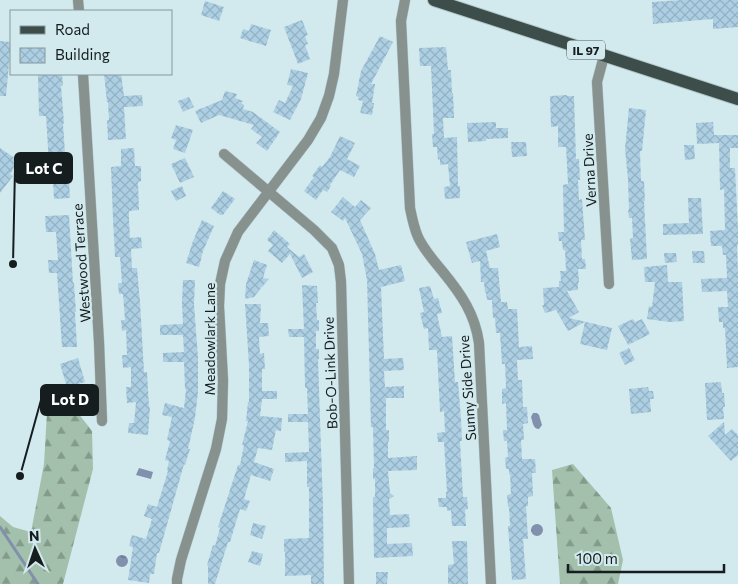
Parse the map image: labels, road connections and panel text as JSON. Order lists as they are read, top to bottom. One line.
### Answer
{"streets":{"main road":["IL 97"],"street":["Verna Drive","Westwood Terrace","Meadowlark Lane","Bob-O-Link Drive","Sunny Side Drive"]},"crossings":[["IL 97","Verna Drive"],["Meadowlark Lane","Bob-O-Link Drive"]],"places":["Lot C","Lot D"],"legend":["Road","Building"],"scale_bar":"100 m","north":"top"}
